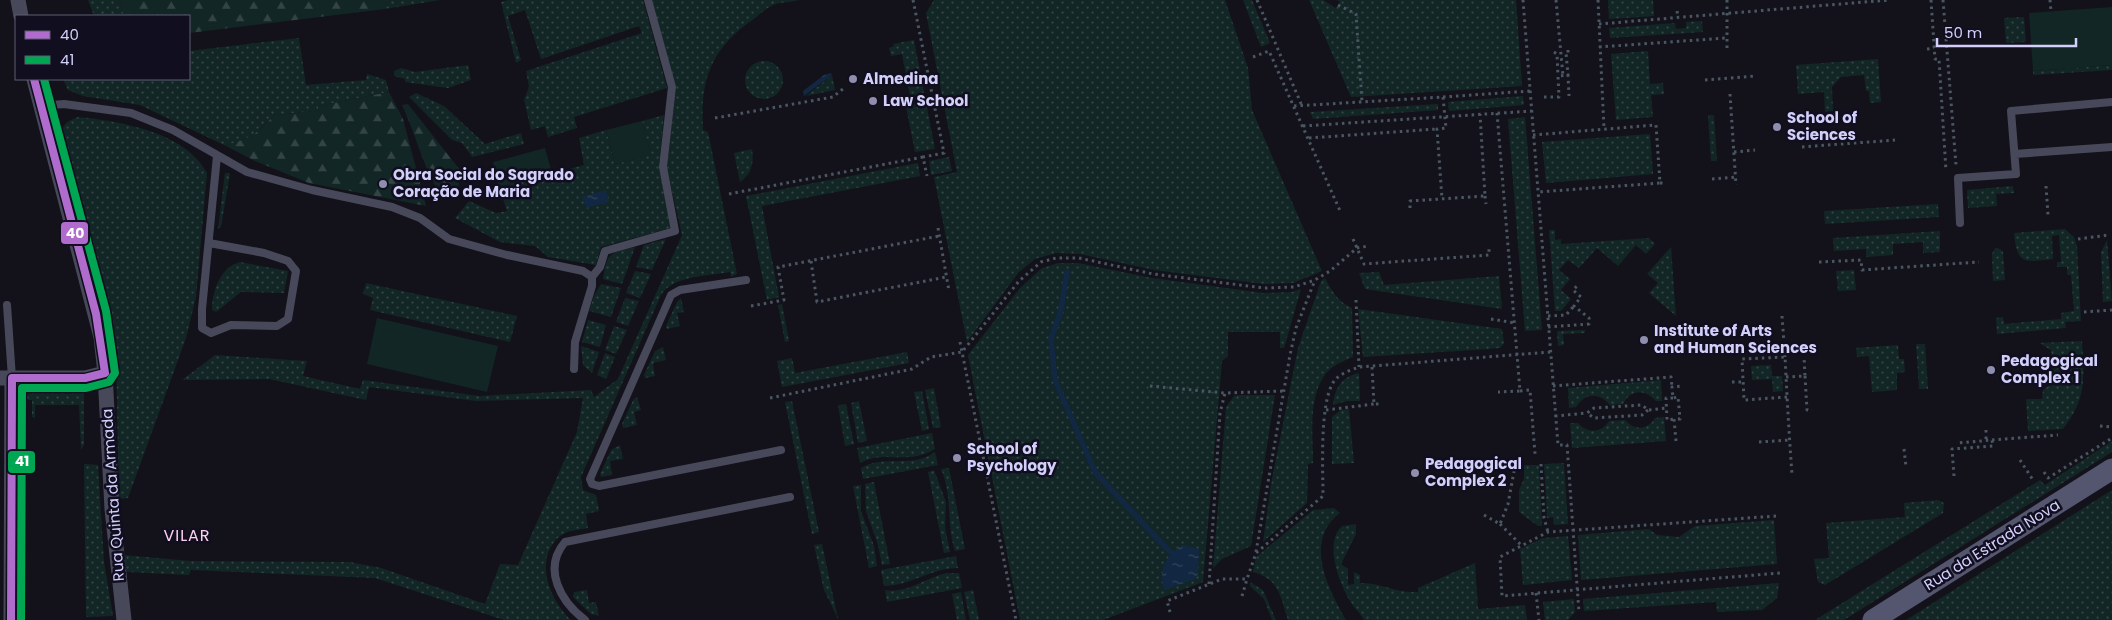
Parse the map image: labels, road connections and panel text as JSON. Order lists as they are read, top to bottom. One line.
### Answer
{"streets":{"main road":["Rua da Estrada Nova"],"street":["Rua Quinta da Armada"]},"districts":["VILAR"],"places":["Almedina","Law School","School of Sciences","Obra Social do Sagrado Coração de Maria","Institute of Arts and Human Sciences","Pedagogical Complex 1","School of Psychology","Pedagogical Complex 2"],"lines":["transit line 40","transit line 41"],"legend":["40","41"],"scale_bar":"50 m"}
